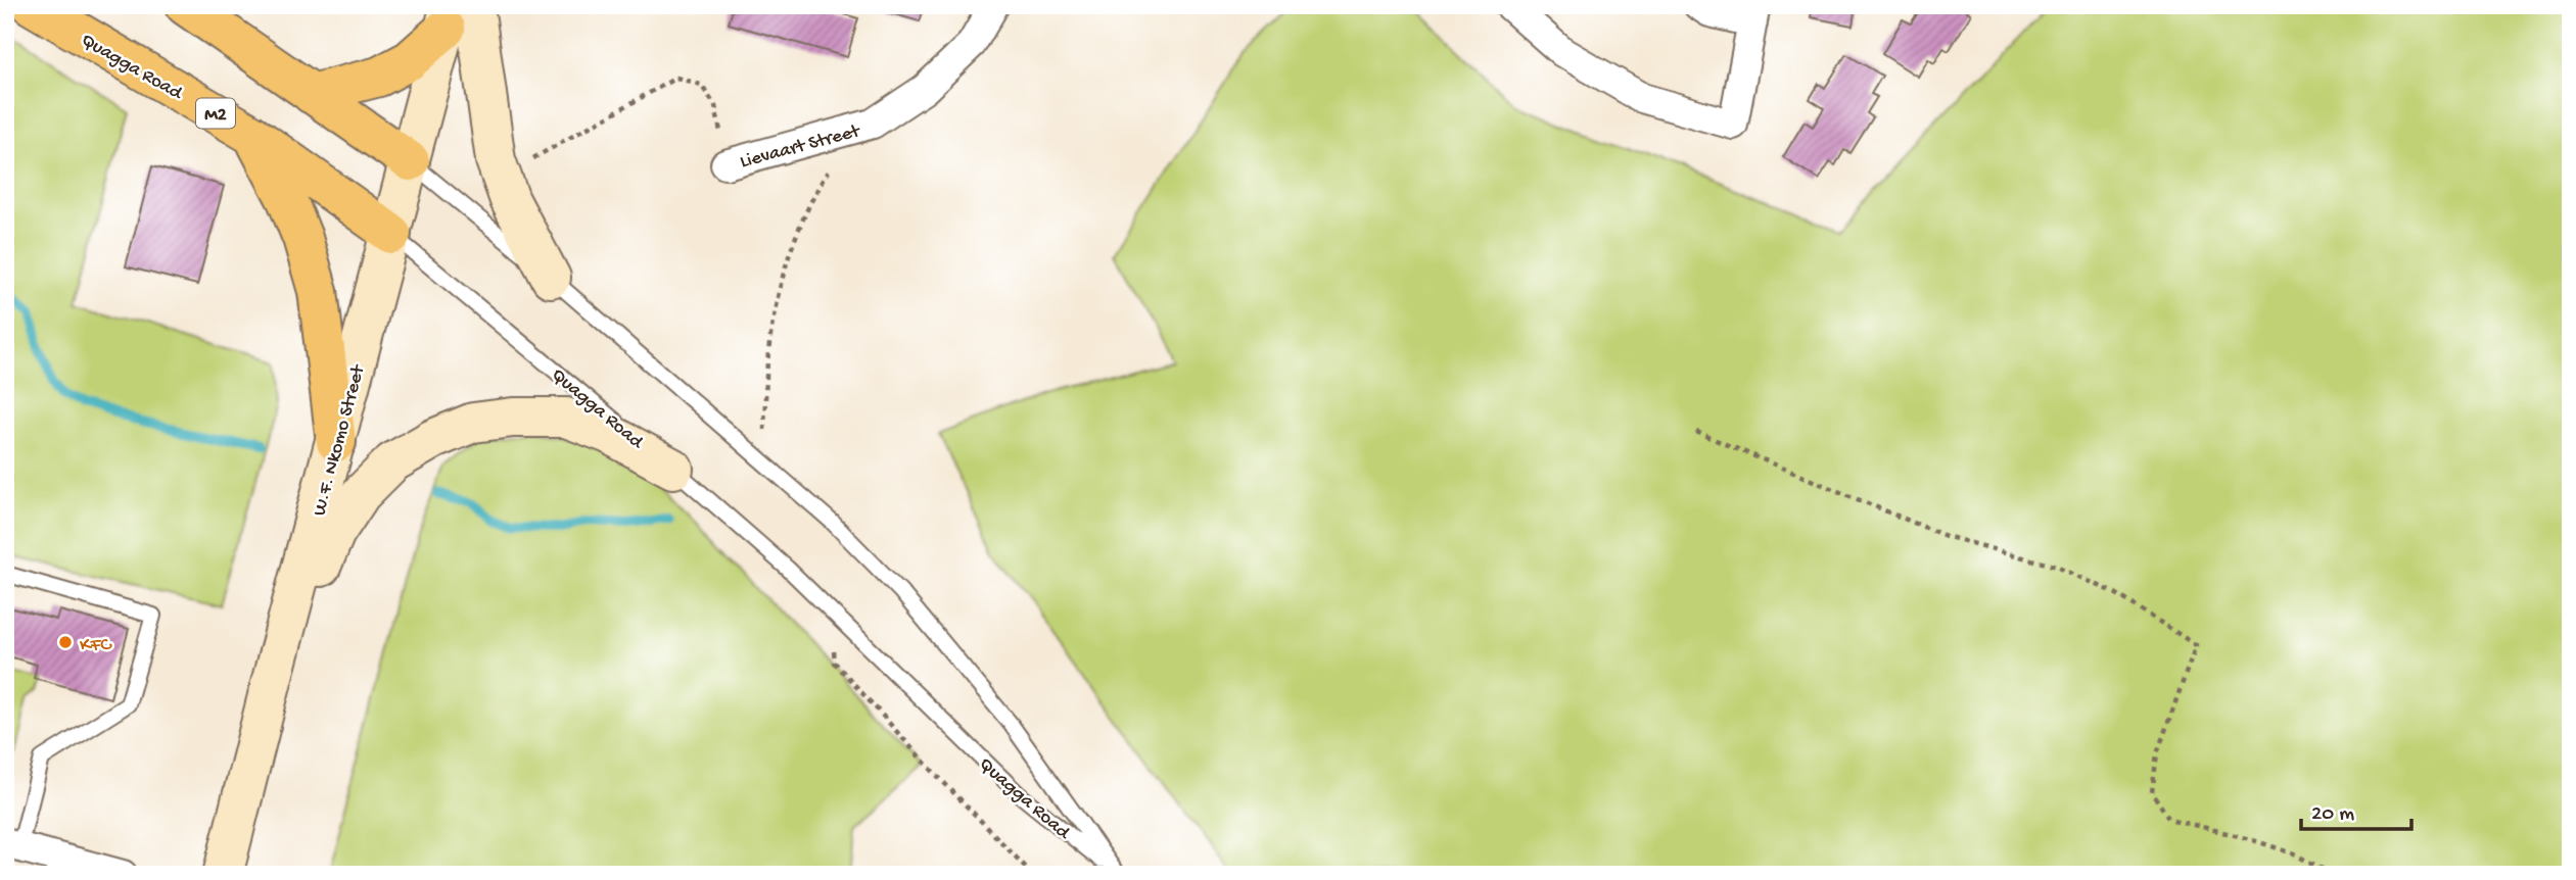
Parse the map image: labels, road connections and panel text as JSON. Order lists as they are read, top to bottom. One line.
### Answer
{"streets":{"main road":["Quagga Road","M2","W.F. Nkomo Street"],"street":["Lievaart Street"]},"crossings":[["Quagga Road","W.F. Nkomo Street"]],"places":["KFC"],"scale_bar":"20 m"}
